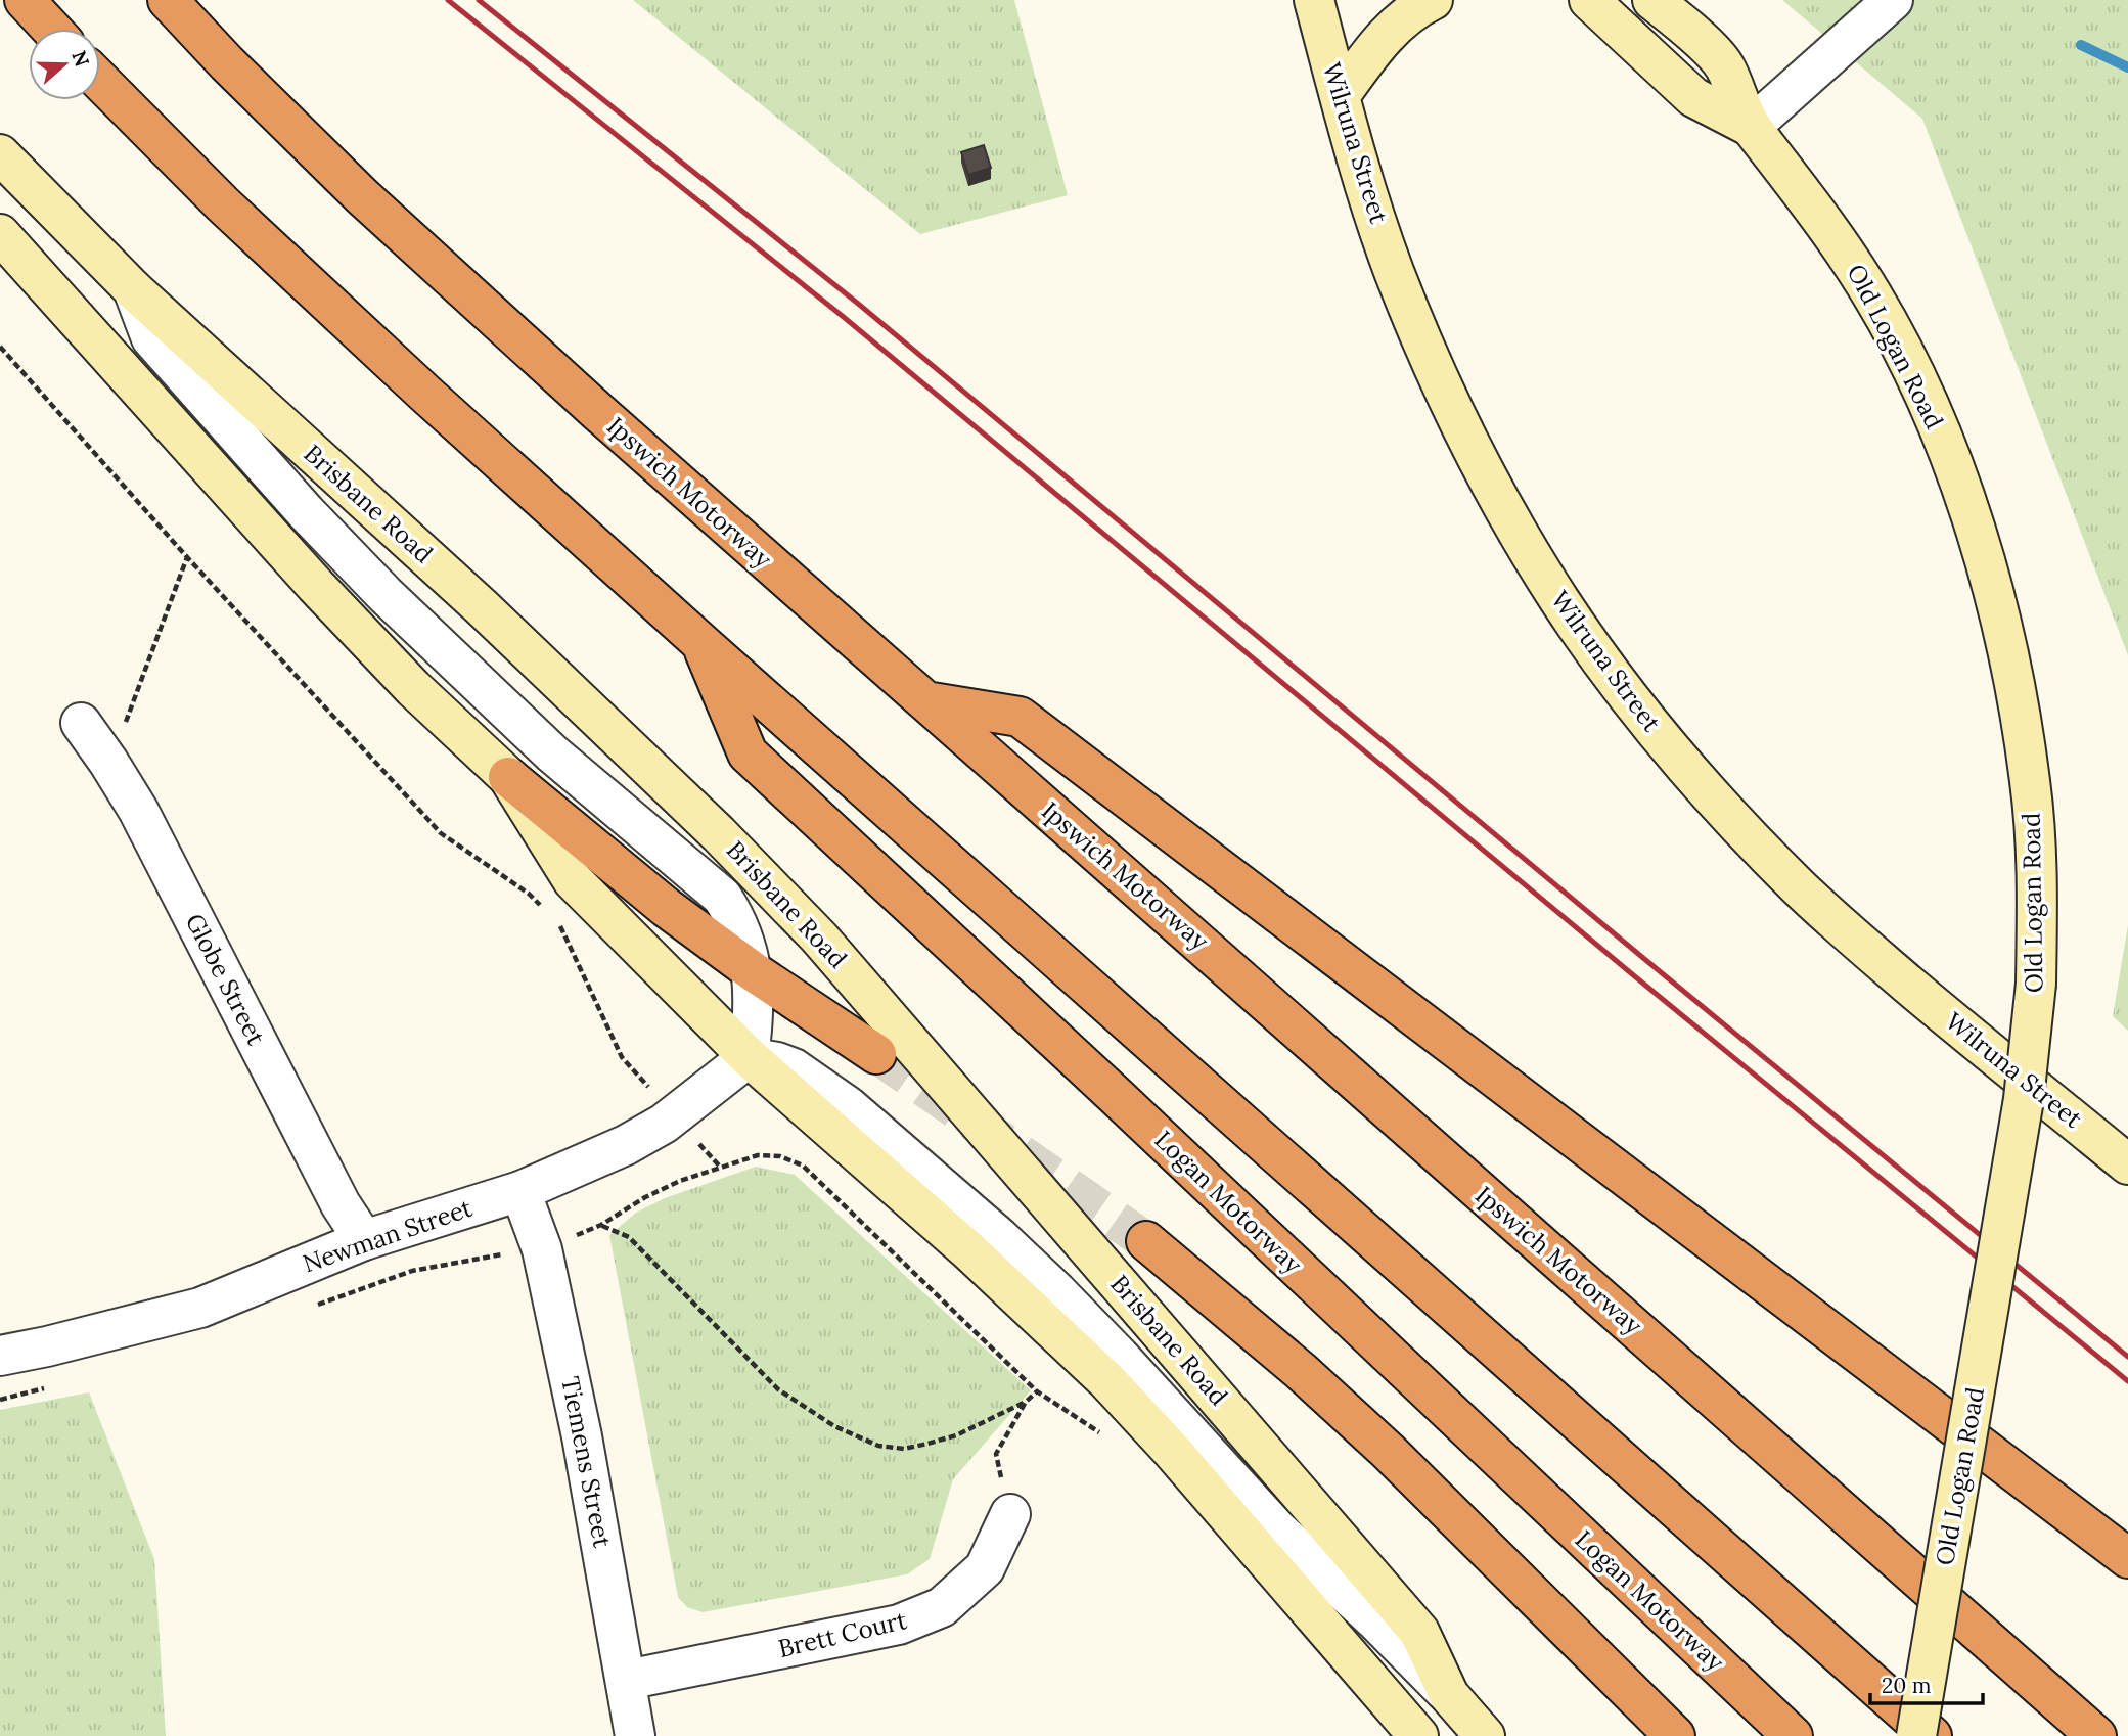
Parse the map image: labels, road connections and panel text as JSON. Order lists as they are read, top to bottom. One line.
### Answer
{"streets":{"highway":["Ipswich Motorway","Logan Motorway"],"main road":["Wilruna Street","Old Logan Road","Brisbane Road"],"street":["Globe Street","Newman Street","Tiemens Street","Brett Court"]},"crossings":[["Globe Street","Newman Street"],["Newman Street","Tiemens Street"],["Tiemens Street","Brett Court"]],"scale_bar":"20 m","north":"right"}
